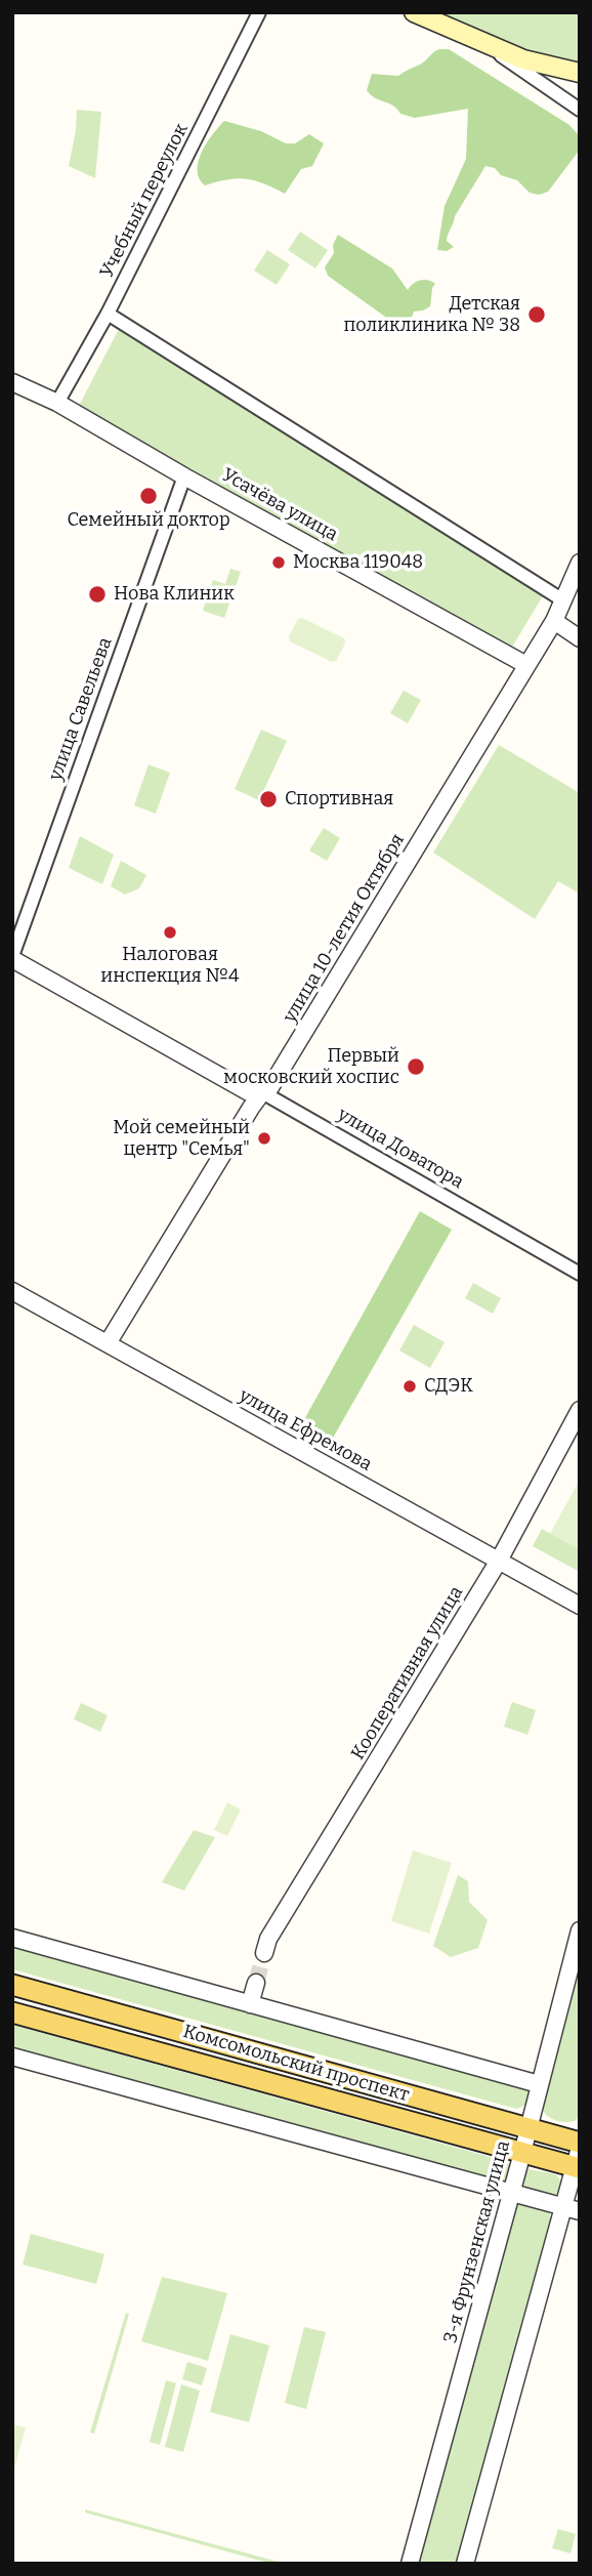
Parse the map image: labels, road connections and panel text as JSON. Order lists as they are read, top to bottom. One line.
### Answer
{"streets":{"main road":["Комсомольский проспект"],"street":["Учебный переулок","Усачёва улица","улица Савельева","улица 10-летия Октября","улица Доватора","улица Ефремова","Кооперативная улица","3-я Фрунзенская улица"]},"crossings":[["Учебный переулок","Усачёва улица"],["Усачёва улица","улица Савельева"],["Усачёва улица","улица 10-летия Октября"],["улица Савельева","улица Доватора"],["улица 10-летия Октября","улица Доватора"],["улица 10-летия Октября","улица Ефремова"],["улица Ефремова","Кооперативная улица"],["Комсомольский проспект","3-я Фрунзенская улица"]],"places":["Детская поликлиника № 38","Семейный доктор","Москва 119048","Нова Клиник","Спортивная","Налоговая инспекция №4","Первый московский хоспис","Мой семейный центр \"Семья\"","СДЭК"]}
